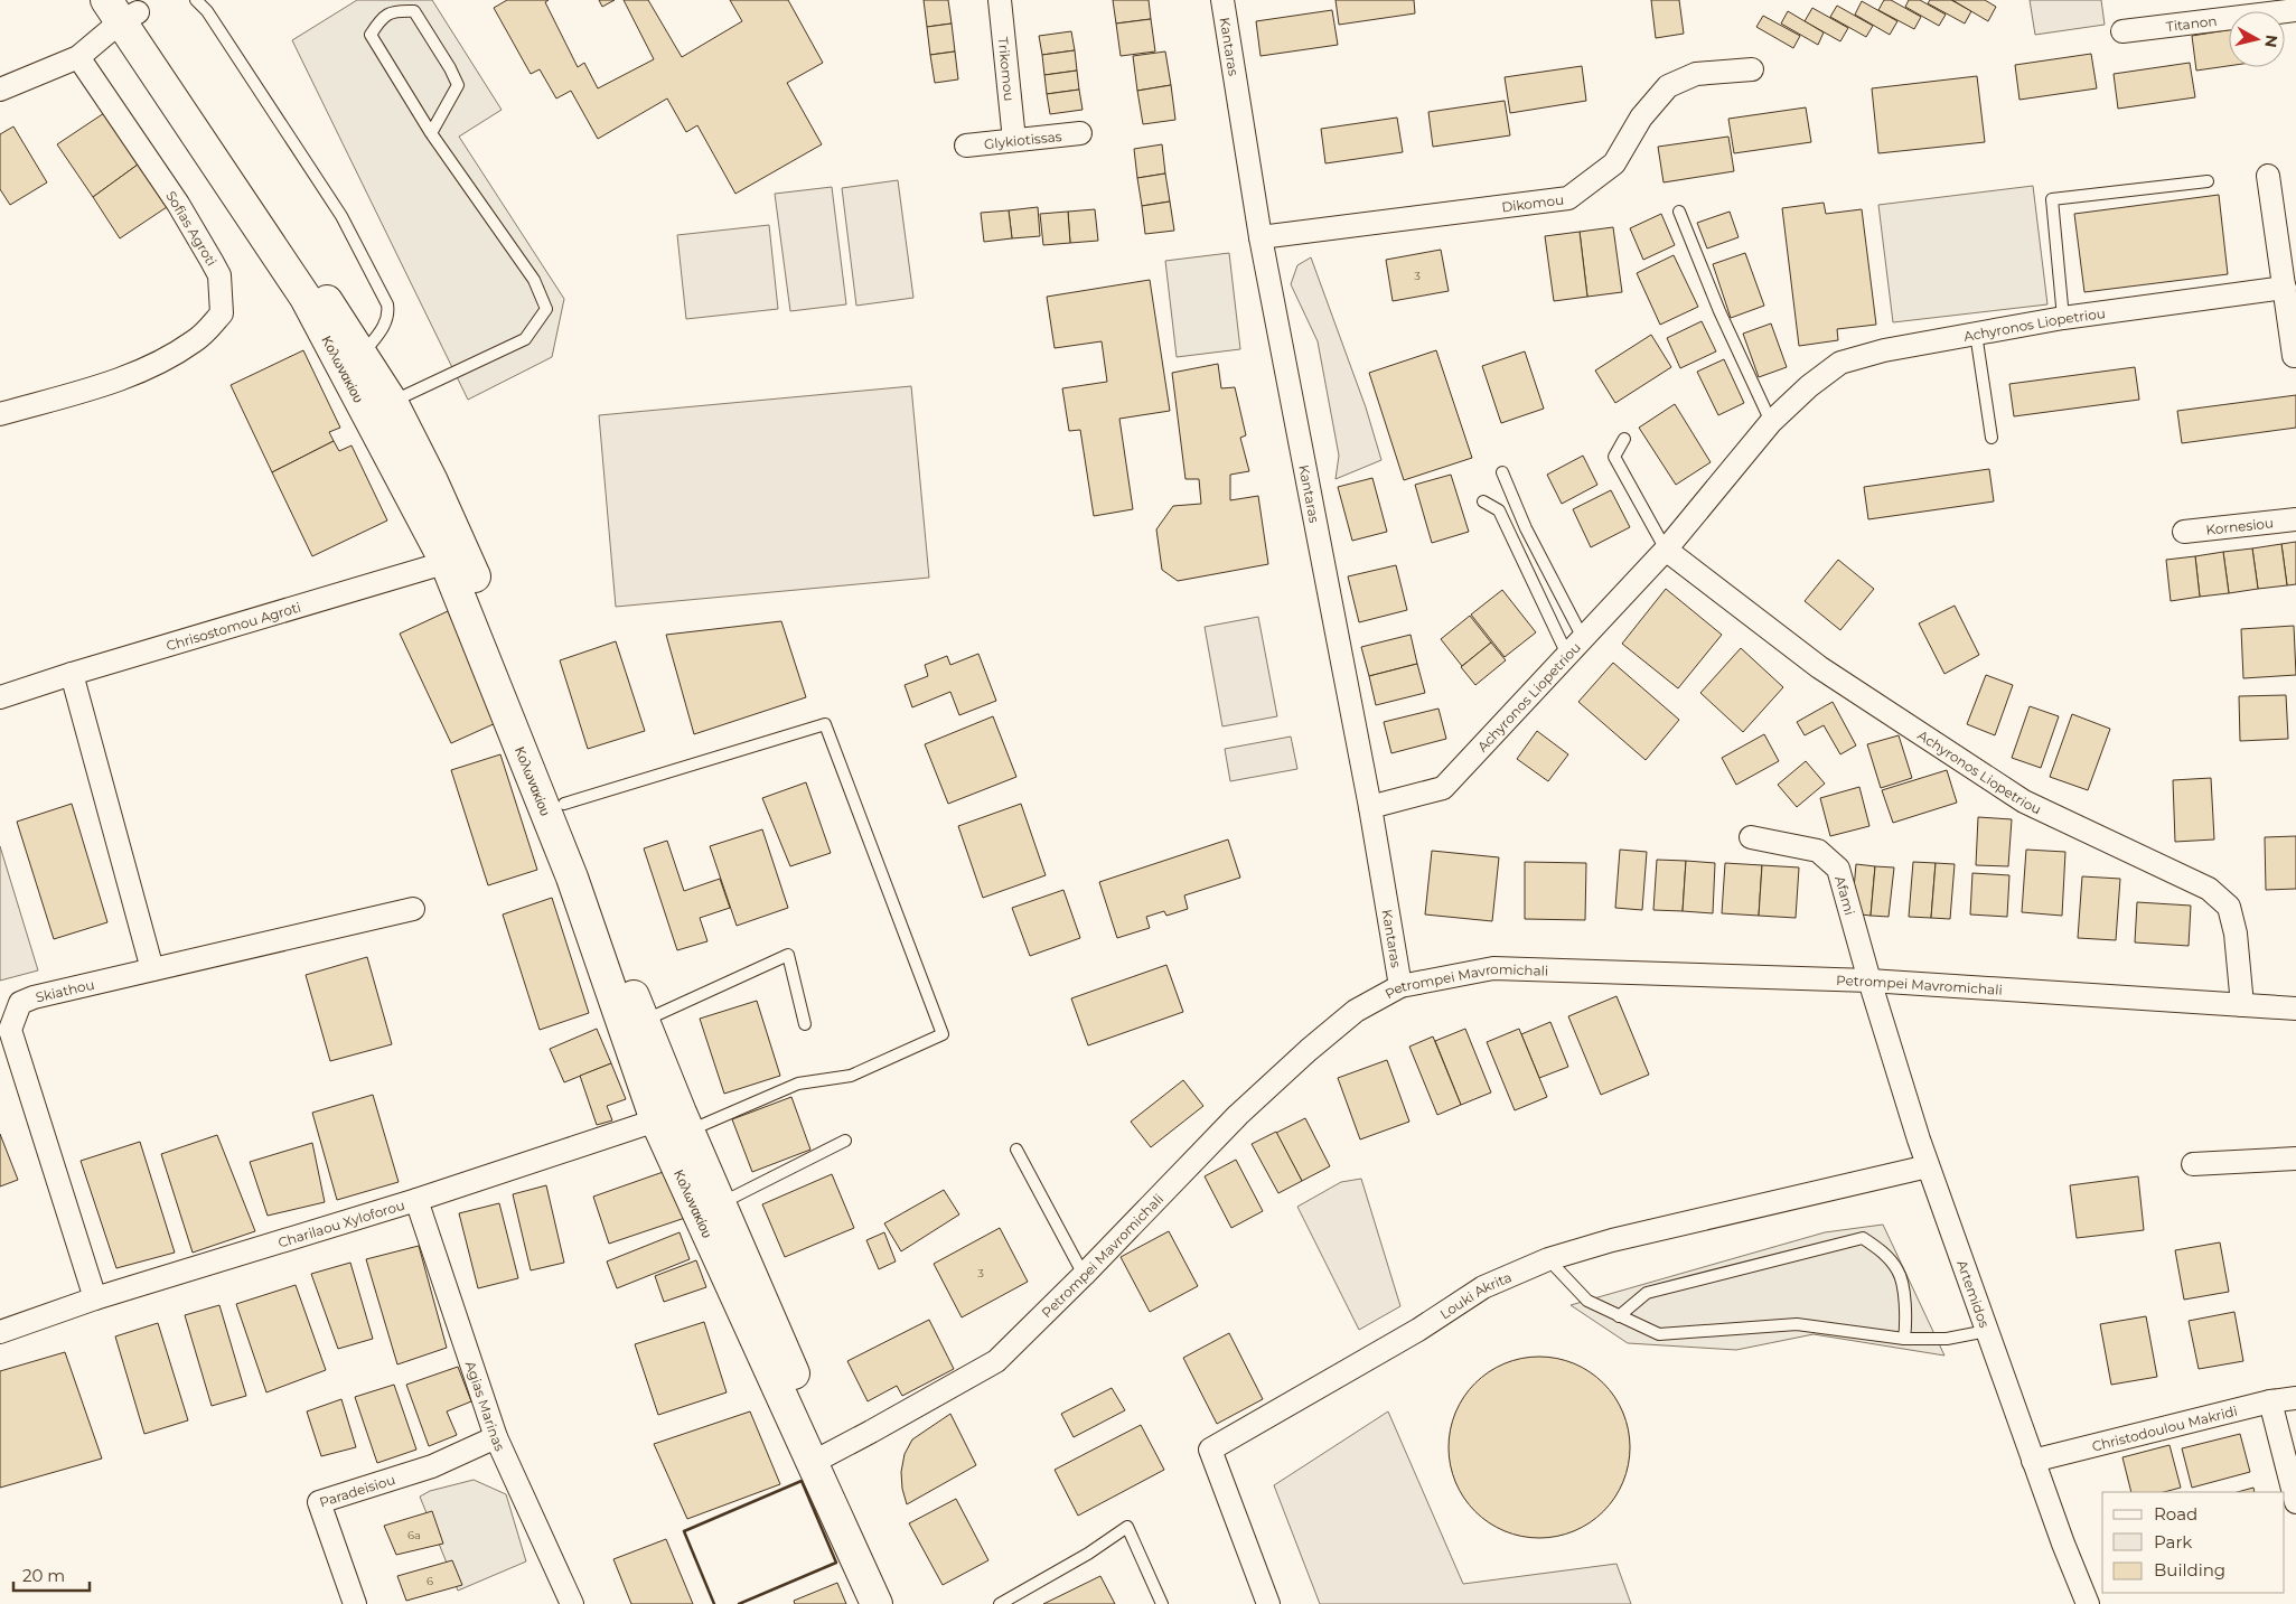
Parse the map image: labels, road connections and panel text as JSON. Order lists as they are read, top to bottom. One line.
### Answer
{"streets":{"main road":["Κολωνακίου"],"street":["Titanon","Kantaras","Trikomou","Glykiotissas","Dikomou","Sofias Agroti","Achyronos Liopetriou","Kornesiou","Chrisostomou Agroti","Afami","Petrompei Mavromichali","Skiathou","Charilaou Xyloforou","Artemidos","Louki Akrita","Agias Marinas","Christodoulou Makridi","Paradeisiou"]},"crossings":[["Kantaras","Dikomou"],["Kantaras","Achyronos Liopetriou"],["Kantaras","Petrompei Mavromichali"],["Trikomou","Glykiotissas"],["Achyronos Liopetriou","Petrompei Mavromichali"],["Κολωνακίου","Chrisostomou Agroti"],["Κολωνακίου","Petrompei Mavromichali"],["Κολωνακίου","Charilaou Xyloforou"],["Afami","Petrompei Mavromichali"],["Afami","Artemidos"],["Petrompei Mavromichali","Artemidos"],["Skiathou","Charilaou Xyloforou"],["Charilaou Xyloforou","Agias Marinas"],["Artemidos","Louki Akrita"],["Artemidos","Christodoulou Makridi"],["Agias Marinas","Paradeisiou"]],"house_numbers":["3","3","6a","6"],"legend":["Road","Park","Building"],"scale_bar":"20 m","north":"right"}
